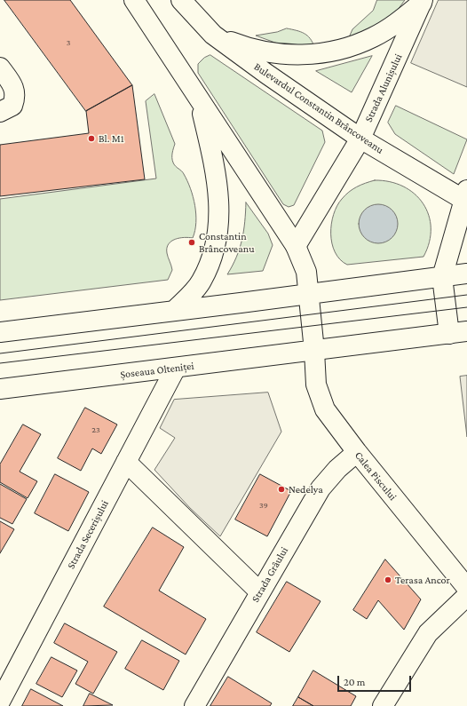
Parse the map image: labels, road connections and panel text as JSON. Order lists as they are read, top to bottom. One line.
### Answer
{"streets":{"main road":["Strada Alunișului","Bulevardul Constantin Brâncoveanu","Șoseaua Olteniței","Calea Piscului","Strada Secerișului","Strada Grâului"]},"crossings":[["Strada Alunișului","Bulevardul Constantin Brâncoveanu"],["Șoseaua Olteniței","Calea Piscului"],["Șoseaua Olteniței","Strada Secerișului"],["Calea Piscului","Strada Grâului"]],"places":["Bl. M1","Constantin Brâncoveanu","Nedelya","Terasa Ancor"],"house_numbers":["3","23","39"],"scale_bar":"20 m"}
